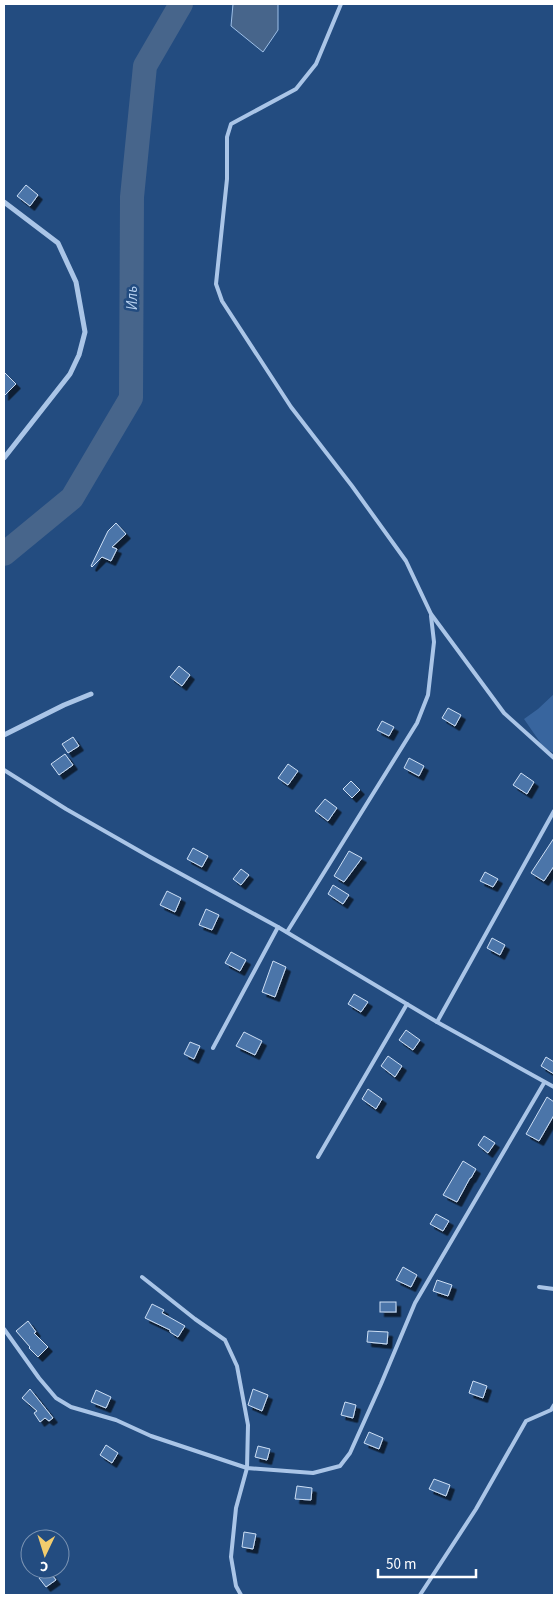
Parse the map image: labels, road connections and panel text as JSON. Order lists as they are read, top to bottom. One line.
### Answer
{"water":["Иль"],"scale_bar":"50 m","north":"bottom"}
